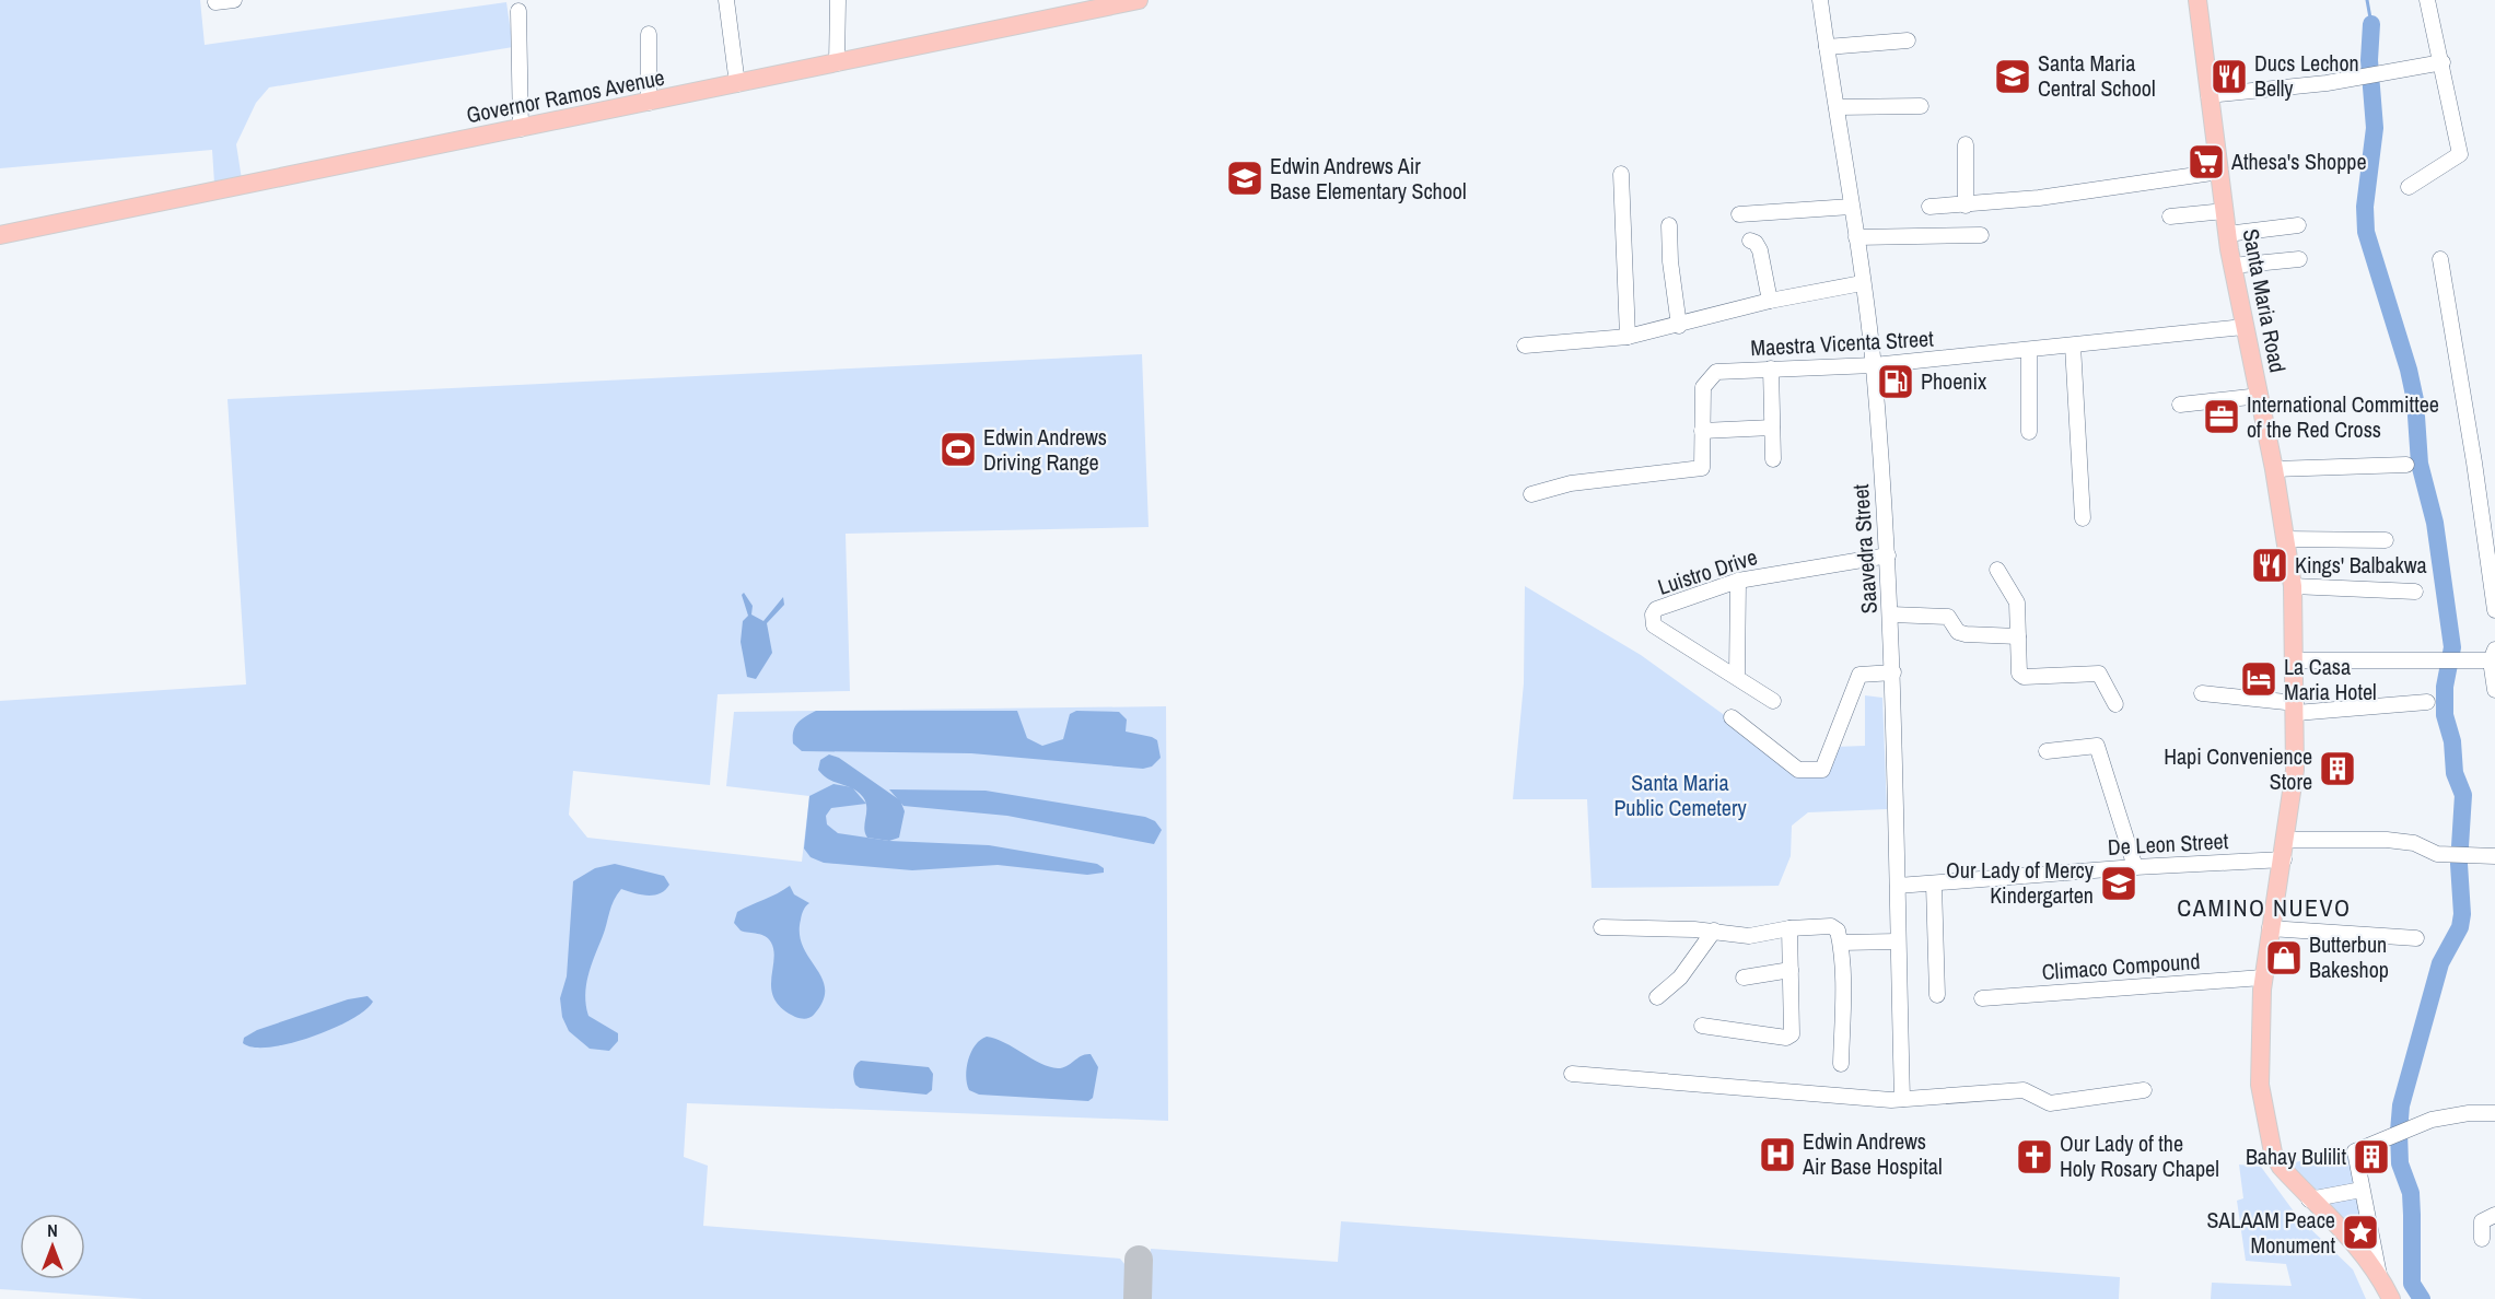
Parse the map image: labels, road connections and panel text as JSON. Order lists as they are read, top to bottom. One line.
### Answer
{"streets":{"main road":["Governor Ramos Avenue","Santa Maria Road"],"street":["Maestra Vicenta Street","Saavedra Street","Luistro Drive","De Leon Street","Climaco Compound"]},"crossings":[["Santa Maria Road","Maestra Vicenta Street"],["Santa Maria Road","De Leon Street"],["Santa Maria Road","Climaco Compound"],["Maestra Vicenta Street","Saavedra Street"],["Saavedra Street","Luistro Drive"],["Saavedra Street","De Leon Street"]],"districts":["CAMINO NUEVO"],"parks":["Santa Maria Public Cemetery"],"places":{"school or university":["Santa Maria Central School","Edwin Andrews Air Base Elementary School","Our Lady of Mercy Kindergarten"],"restaurant":["Ducs Lechon Belly","Kings' Balbakwa"],"supermarket":["Athesa's Shoppe"],"fuel station":["Phoenix"],"office":["International Committee of the Red Cross"],"sports":["Edwin Andrews Driving Range"],"hotel":["La Casa Maria Hotel"],"building":["Hapi Convenience Store","Bahay Bulilit"],"shop":["Butterbun Bakeshop"],"hospital":["Edwin Andrews Air Base Hospital"],"church":["Our Lady of the Holy Rosary Chapel"],"place":["SALAAM Peace Monument"]},"north":"top"}
